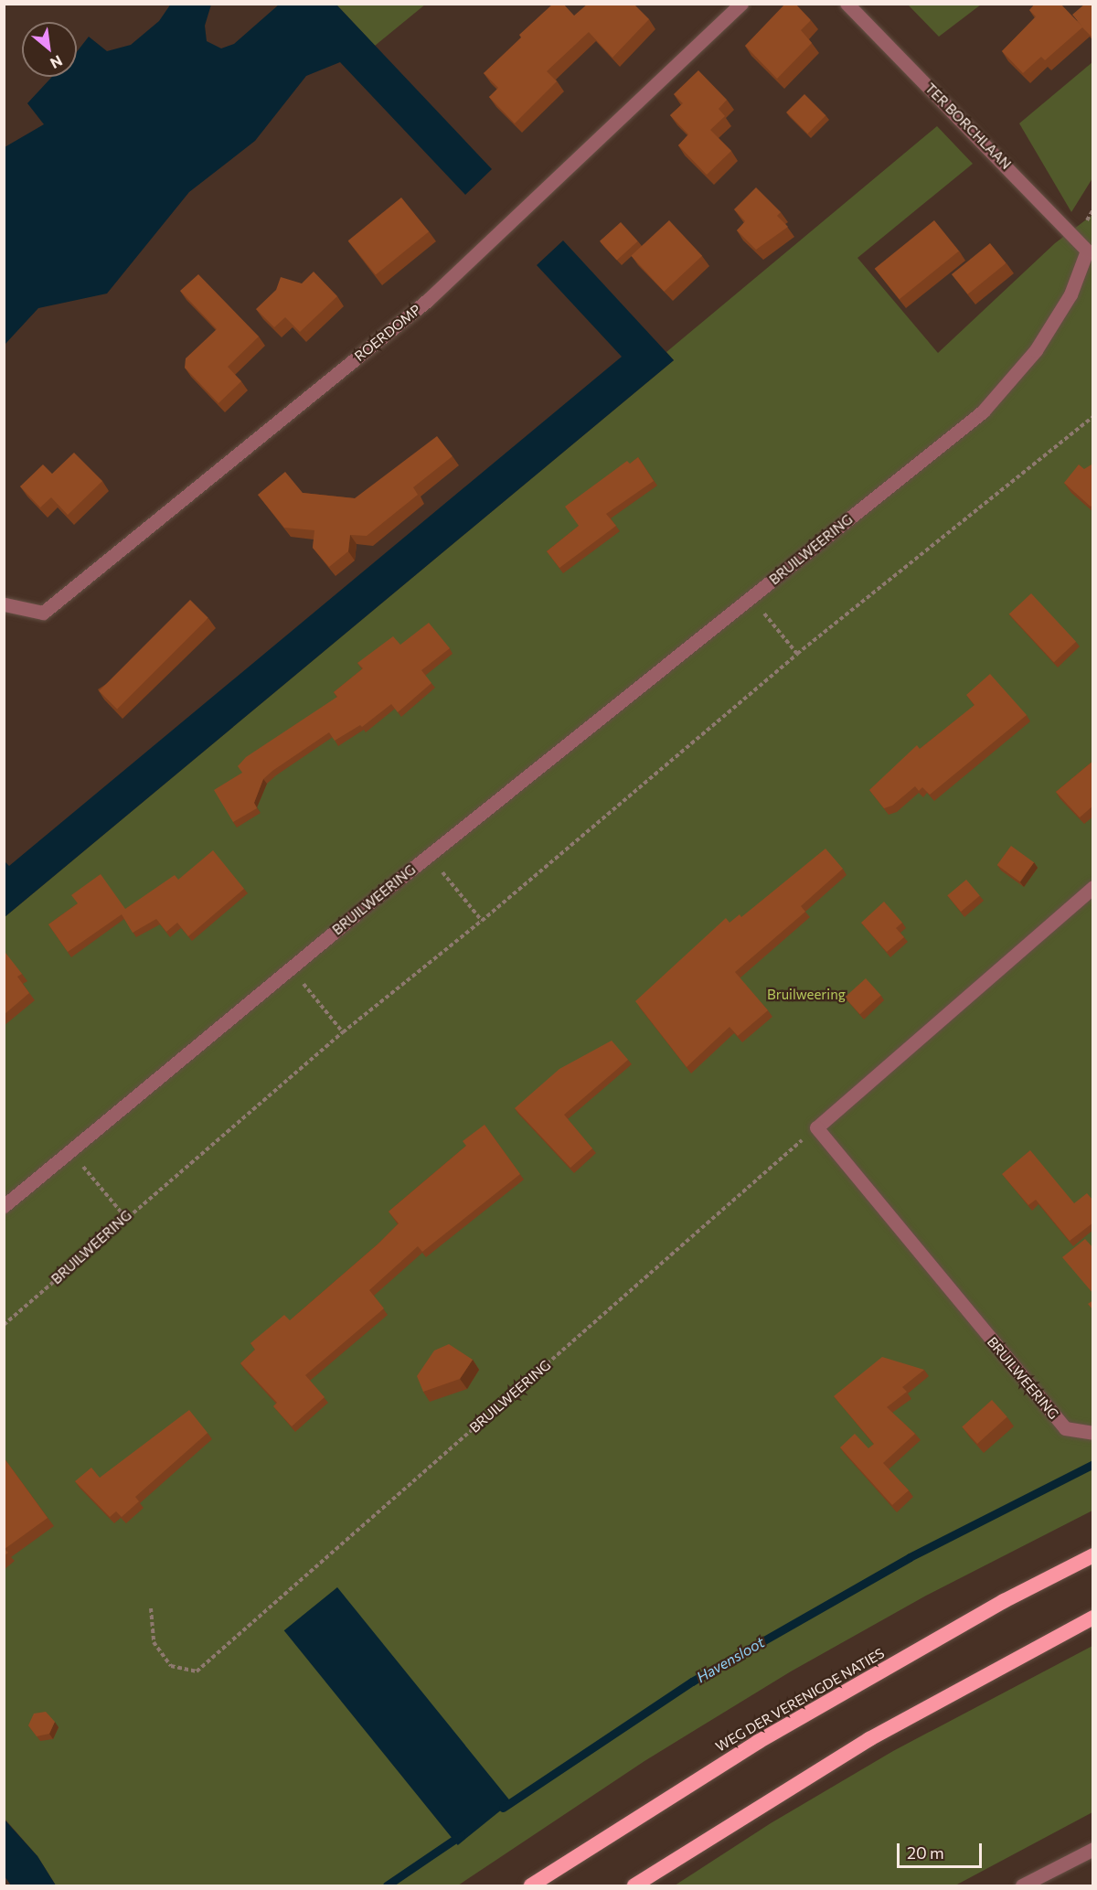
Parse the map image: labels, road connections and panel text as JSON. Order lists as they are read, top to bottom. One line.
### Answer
{"streets":{"highway":["WEG DER VERENIGDE NATIES"],"street":["TER BORCHLAAN","ROERDOMP","BRUILWEERING"]},"crossings":[["TER BORCHLAAN","BRUILWEERING"]],"water":["Havensloot"],"parks":["Bruilweering"],"scale_bar":"20 m","north":"bottom right"}
